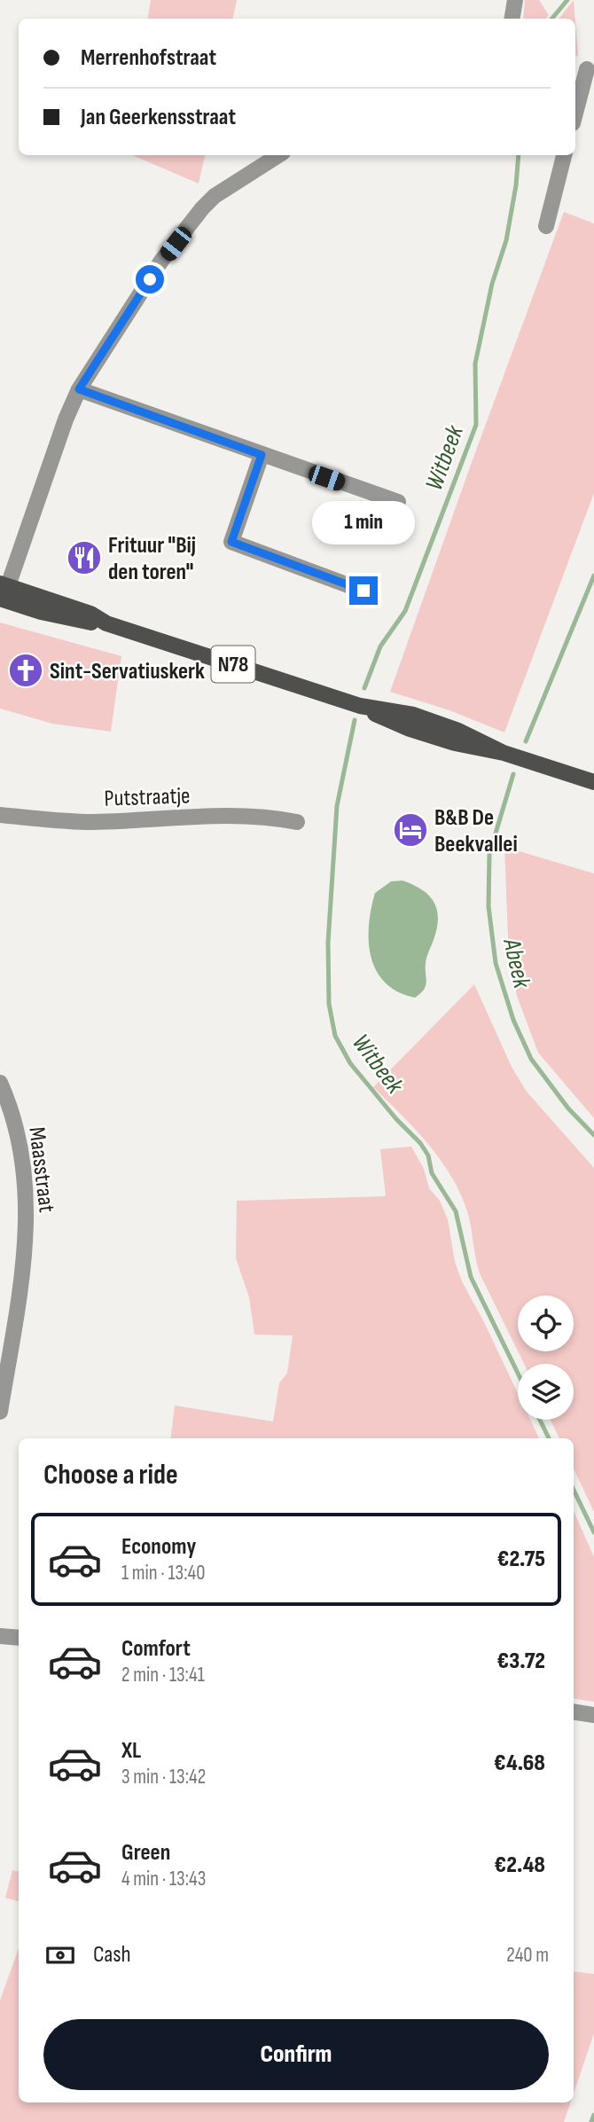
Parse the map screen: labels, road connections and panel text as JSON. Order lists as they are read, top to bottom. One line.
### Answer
{"streets":{"main road":["N78"],"street":["Putstraatje","Maasstraat"]},"water":["Witbeek","Abeek"],"places":{"restaurant":["Frituur \"Bij den toren\""],"church":["Sint-Servatiuskerk"],"hotel":["B&B De Beekvallei"]},"page":{"banner":["Merrenhofstraat","Jan Geerkensstraat"],"bubble":"1 min","heading":"Choose a ride","list":[{"name":"Economy","note":"1 min · 13:40","value":"€2.75"},{"name":"Comfort","note":"2 min · 13:41","value":"€3.72"},{"name":"XL","note":"3 min · 13:42","value":"€4.68"},{"name":"Green","note":"4 min · 13:43","value":"€2.48"}],"pay":["Cash","240 m"],"buttons":"Confirm"}}
